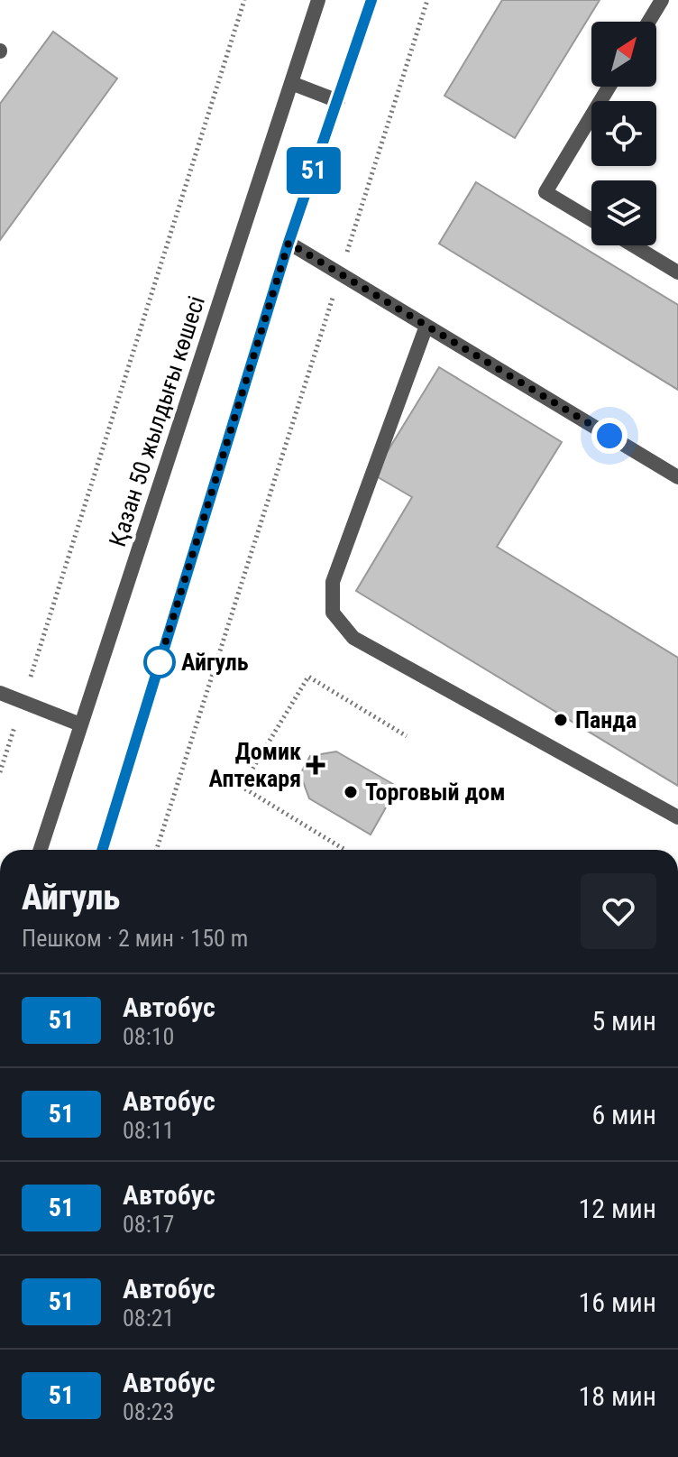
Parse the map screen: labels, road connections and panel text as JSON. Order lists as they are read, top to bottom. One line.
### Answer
{"streets":{"street":["Қазан 50 жылдығы көшесі"]},"places":{"other":["Айгуль","Панда","Торговый дом"],"health":["Домик Аптекаря"]},"lines":["bus line 51"],"north":"top right","page":{"on_map":"51","heading":["Айгуль","Пешком · 2 мин · 150 m"],"list":[{"mark":"51","name":"Автобус","note":"08:10","value":"5 мин"},{"mark":"51","name":"Автобус","note":"08:11","value":"6 мин"},{"mark":"51","name":"Автобус","note":"08:17","value":"12 мин"},{"mark":"51","name":"Автобус","note":"08:21","value":"16 мин"},{"mark":"51","name":"Автобус","note":"08:23","value":"18 мин"}]}}
